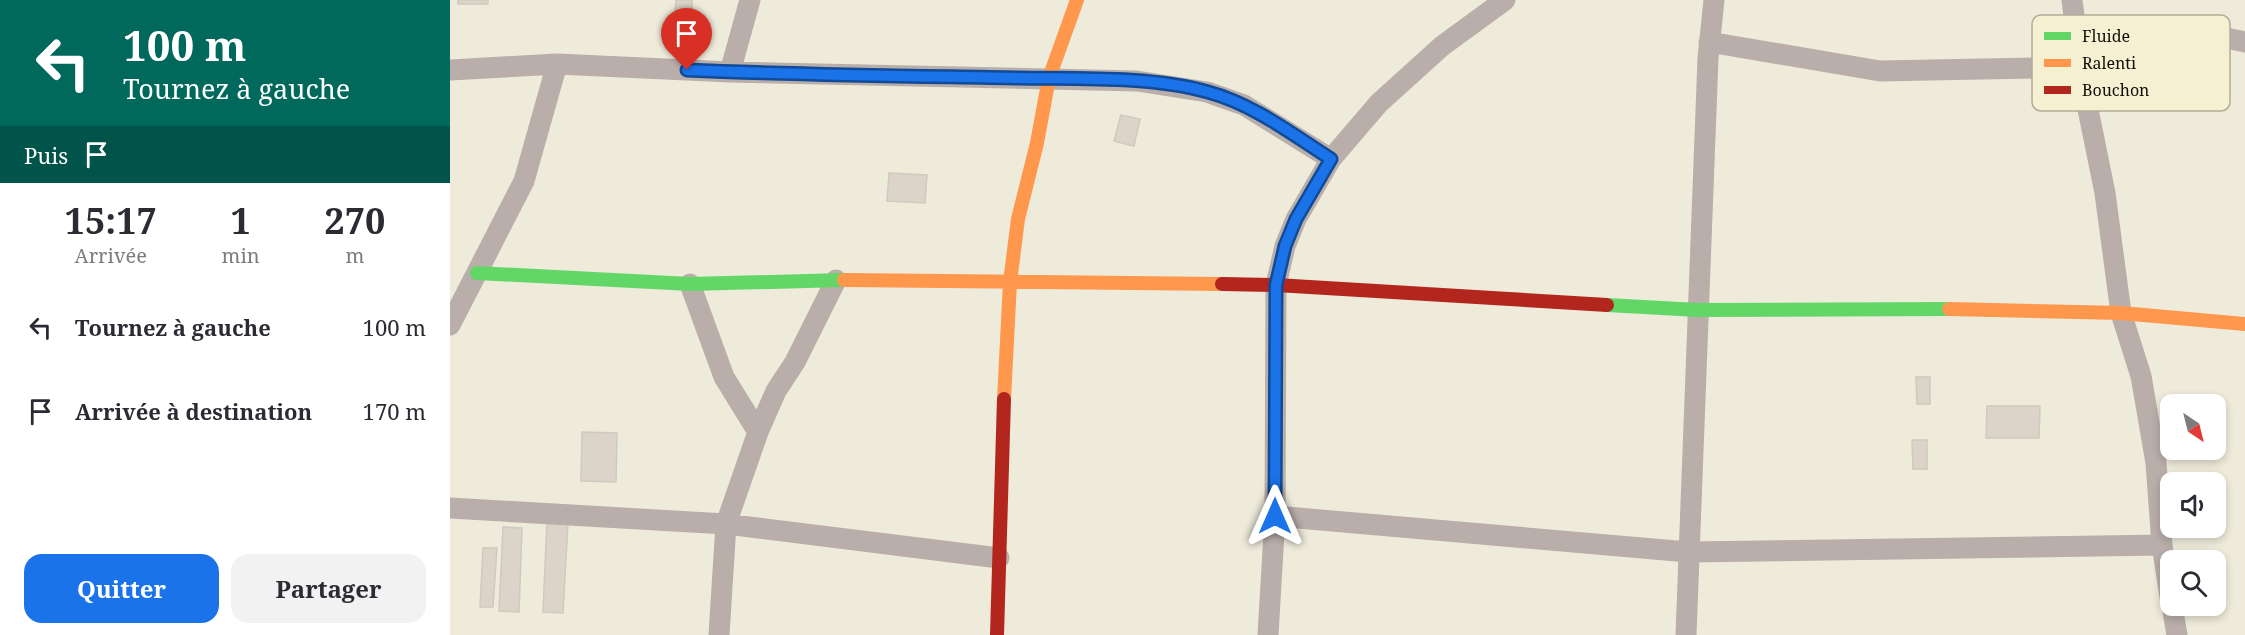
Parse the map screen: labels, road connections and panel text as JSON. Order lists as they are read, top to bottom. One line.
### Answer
{"legend":["Fluide","Ralenti","Bouchon"],"north":"bottom right","page":{"turn":["100 m","Tournez à gauche"],"then":"Puis","eta":["15:17","Arrivée","1","min","270","m"],"list":[{"name":"Tournez à gauche","value":"100 m"},{"name":"Arrivée à destination","value":"170 m"}],"buttons":["Quitter","Partager"]}}
